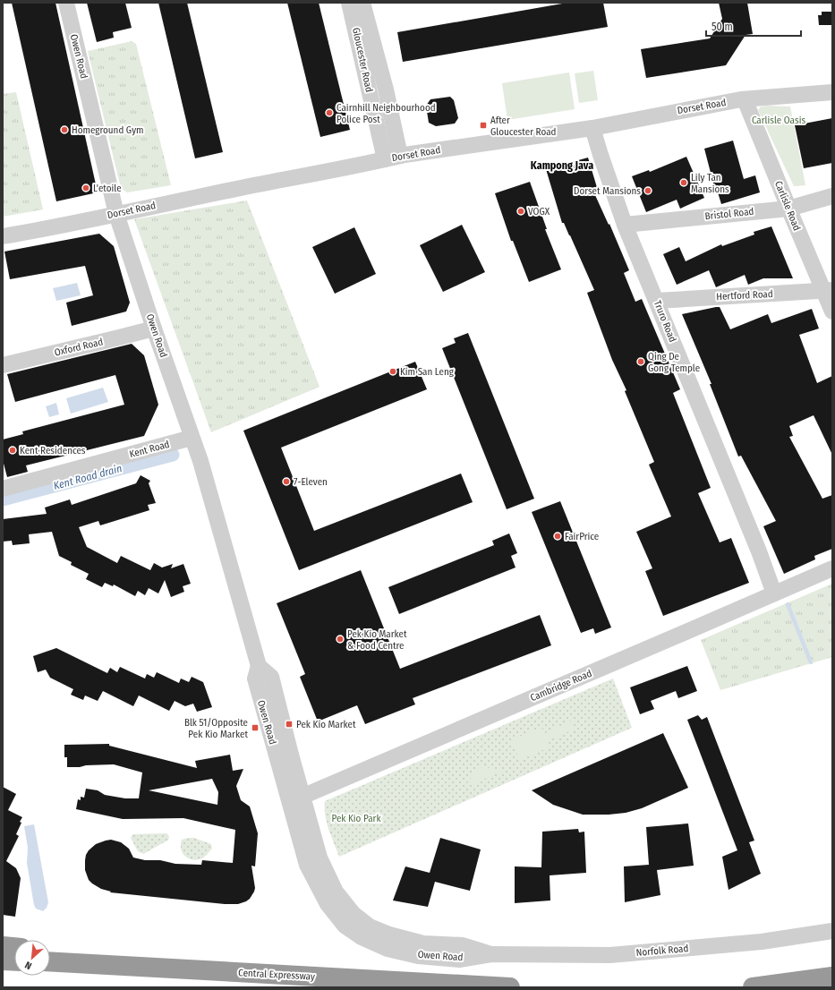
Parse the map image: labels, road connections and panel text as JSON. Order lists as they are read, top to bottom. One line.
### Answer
{"streets":{"highway":["Central Expressway"],"street":["Owen Road","Gloucester Road","Dorset Road","Carlisle Road","Bristol Road","Hertford Road","Truro Road","Oxford Road","Kent Road","Cambridge Road","Norfolk Road"]},"crossings":[["Owen Road","Dorset Road"],["Owen Road","Oxford Road"],["Owen Road","Kent Road"],["Owen Road","Cambridge Road"],["Owen Road","Norfolk Road"],["Gloucester Road","Dorset Road"],["Dorset Road","Carlisle Road"],["Dorset Road","Truro Road"],["Carlisle Road","Bristol Road"],["Carlisle Road","Hertford Road"],["Bristol Road","Truro Road"],["Hertford Road","Truro Road"],["Truro Road","Cambridge Road"]],"districts":["Kampong Java"],"water":["Kent Road drain"],"parks":["Carlisle Oasis","Pek Kio Park"],"places":{"other":["Cairnhill Neighbourhood Police Post","Homeground Gym","Lily Tan Mansions","L'etoile","Dorset Mansions","VOGX","Qing De Gong Temple","Kim San Leng","Kent Residences","7-Eleven","FairPrice","Pek Kio Market & Food Centre"],"transit":["After Gloucester Road","Pek Kio Market","Blk 51/Opposite Pek Kio Market"]},"scale_bar":"50 m","north":"bottom left"}
